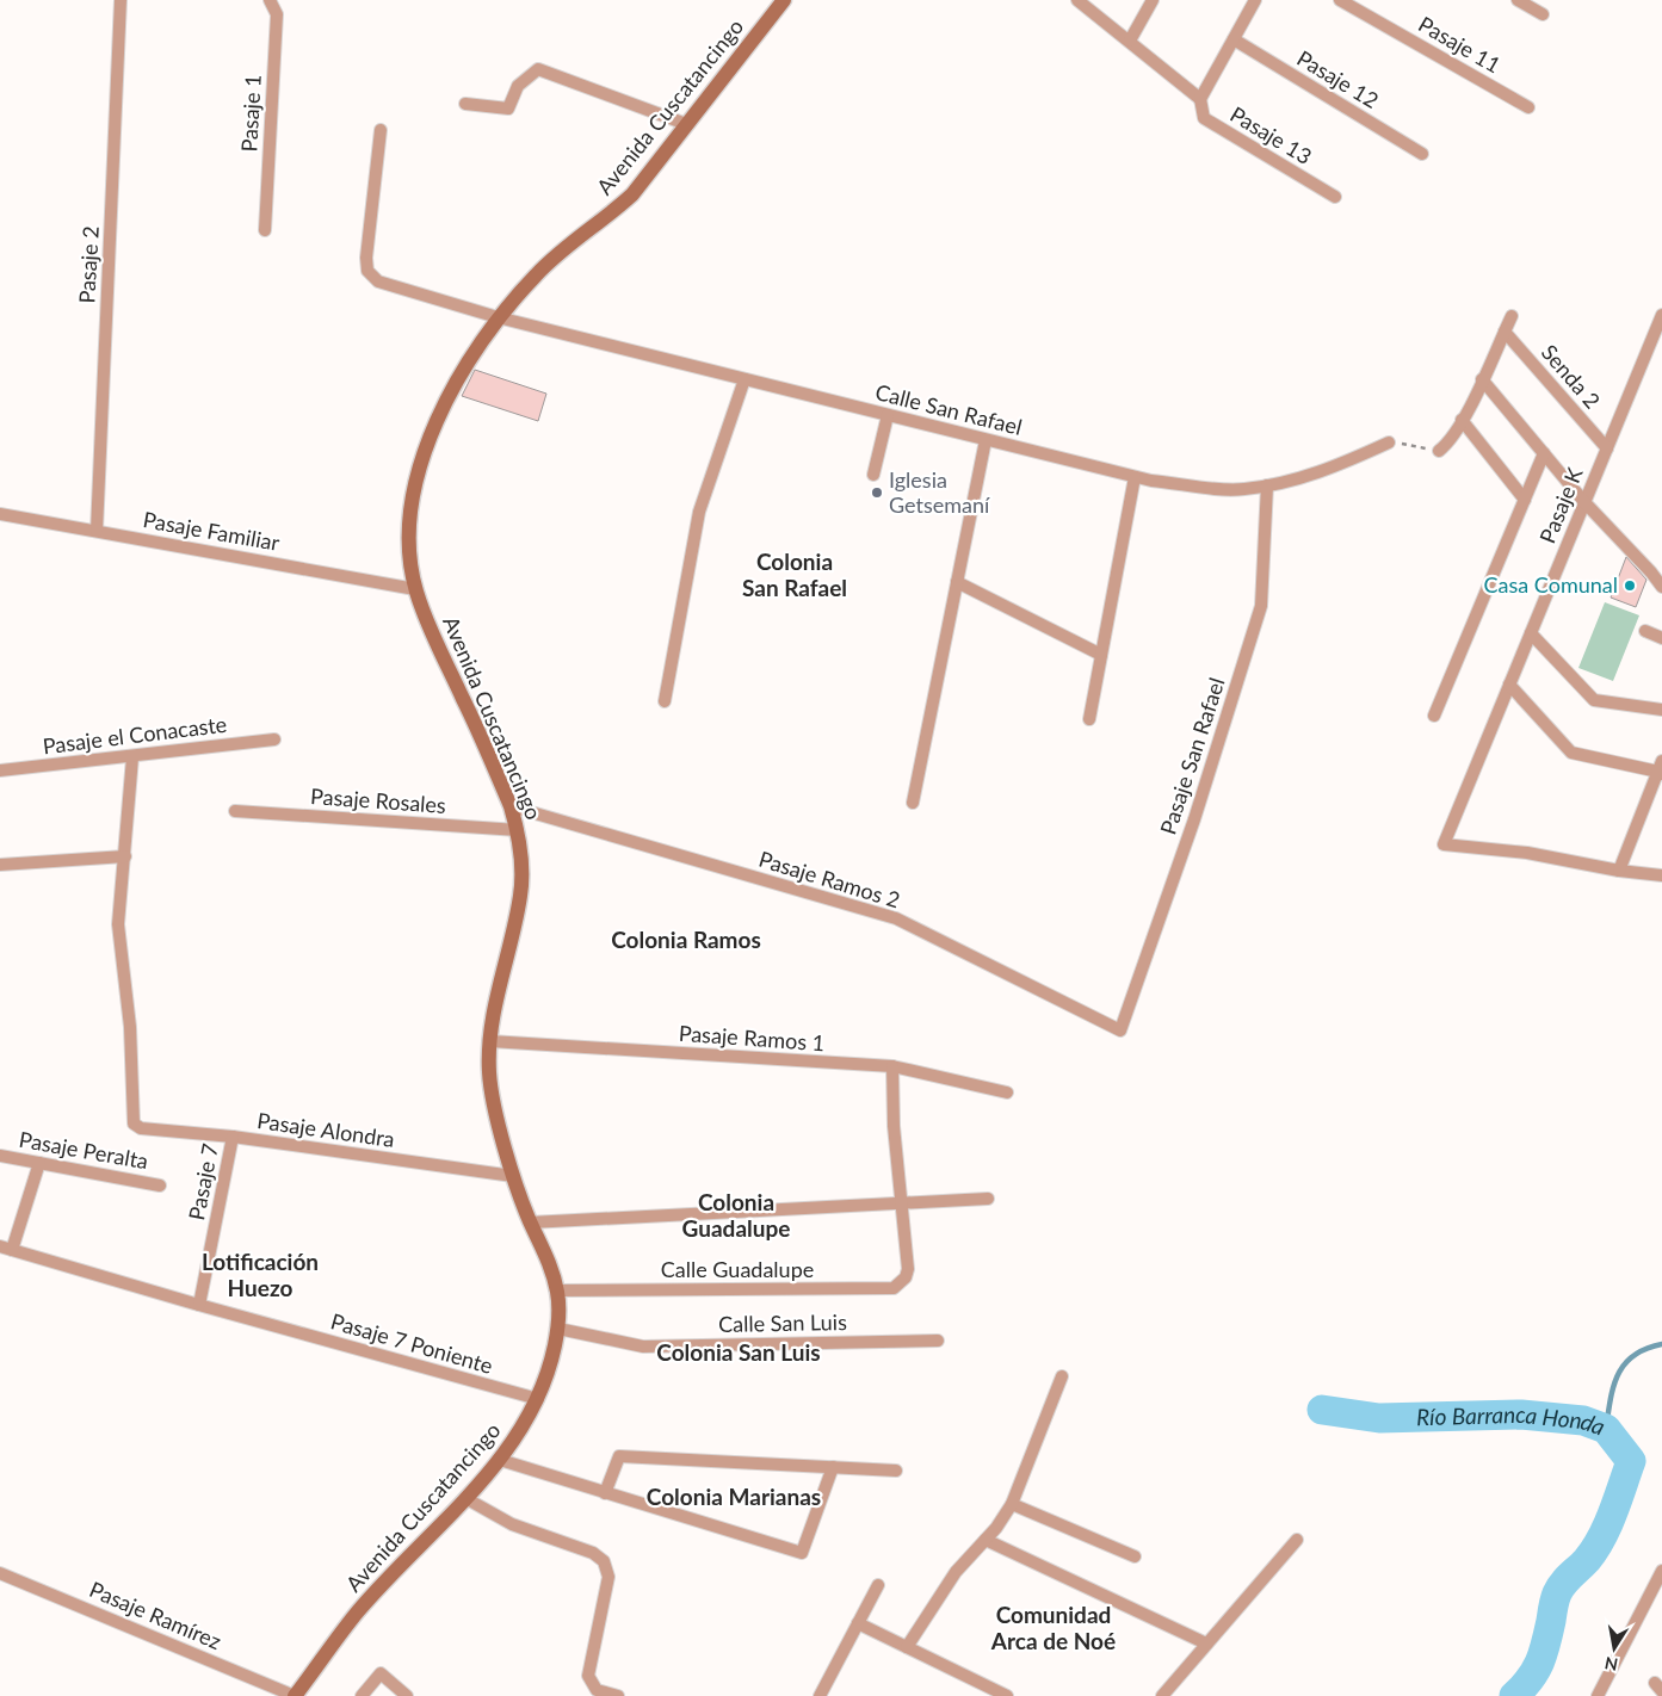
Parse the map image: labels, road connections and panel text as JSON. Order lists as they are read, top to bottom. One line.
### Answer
{"streets":{"street":["Pasaje 11","Pasaje 12","Avenida Cuscatancingo","Pasaje 1","Pasaje 13","Pasaje 2","Senda 2","Calle San Rafael","Pasaje K","Pasaje Familiar","Pasaje el Conacaste","Pasaje San Rafael","Pasaje Rosales","Pasaje Ramos 2","Pasaje Ramos 1","Pasaje Alondra","Pasaje Peralta","Pasaje 7","Calle Guadalupe","Calle San Luis","Pasaje 7 Poniente","Pasaje Ramírez"]},"crossings":[["Avenida Cuscatancingo","Calle San Rafael"],["Avenida Cuscatancingo","Pasaje Familiar"],["Avenida Cuscatancingo","Pasaje Rosales"],["Avenida Cuscatancingo","Pasaje Ramos 2"],["Avenida Cuscatancingo","Pasaje Ramos 1"],["Avenida Cuscatancingo","Pasaje Alondra"],["Avenida Cuscatancingo","Calle Guadalupe"],["Avenida Cuscatancingo","Calle San Luis"],["Avenida Cuscatancingo","Pasaje 7 Poniente"],["Avenida Cuscatancingo","Pasaje Ramírez"],["Pasaje 2","Pasaje Familiar"],["Senda 2","Pasaje K"],["Calle San Rafael","Pasaje San Rafael"],["Pasaje San Rafael","Pasaje Ramos 2"],["Pasaje Alondra","Pasaje 7"],["Pasaje 7","Pasaje 7 Poniente"]],"districts":["Colonia San Rafael","Colonia Ramos","Colonia Guadalupe","Lotificación Huezo","Colonia San Luis","Colonia Marianas","Comunidad Arca de Noé"],"water":["Río Barranca Honda"],"places":["Iglesia Getsemaní","Casa Comunal"],"north":"bottom"}
